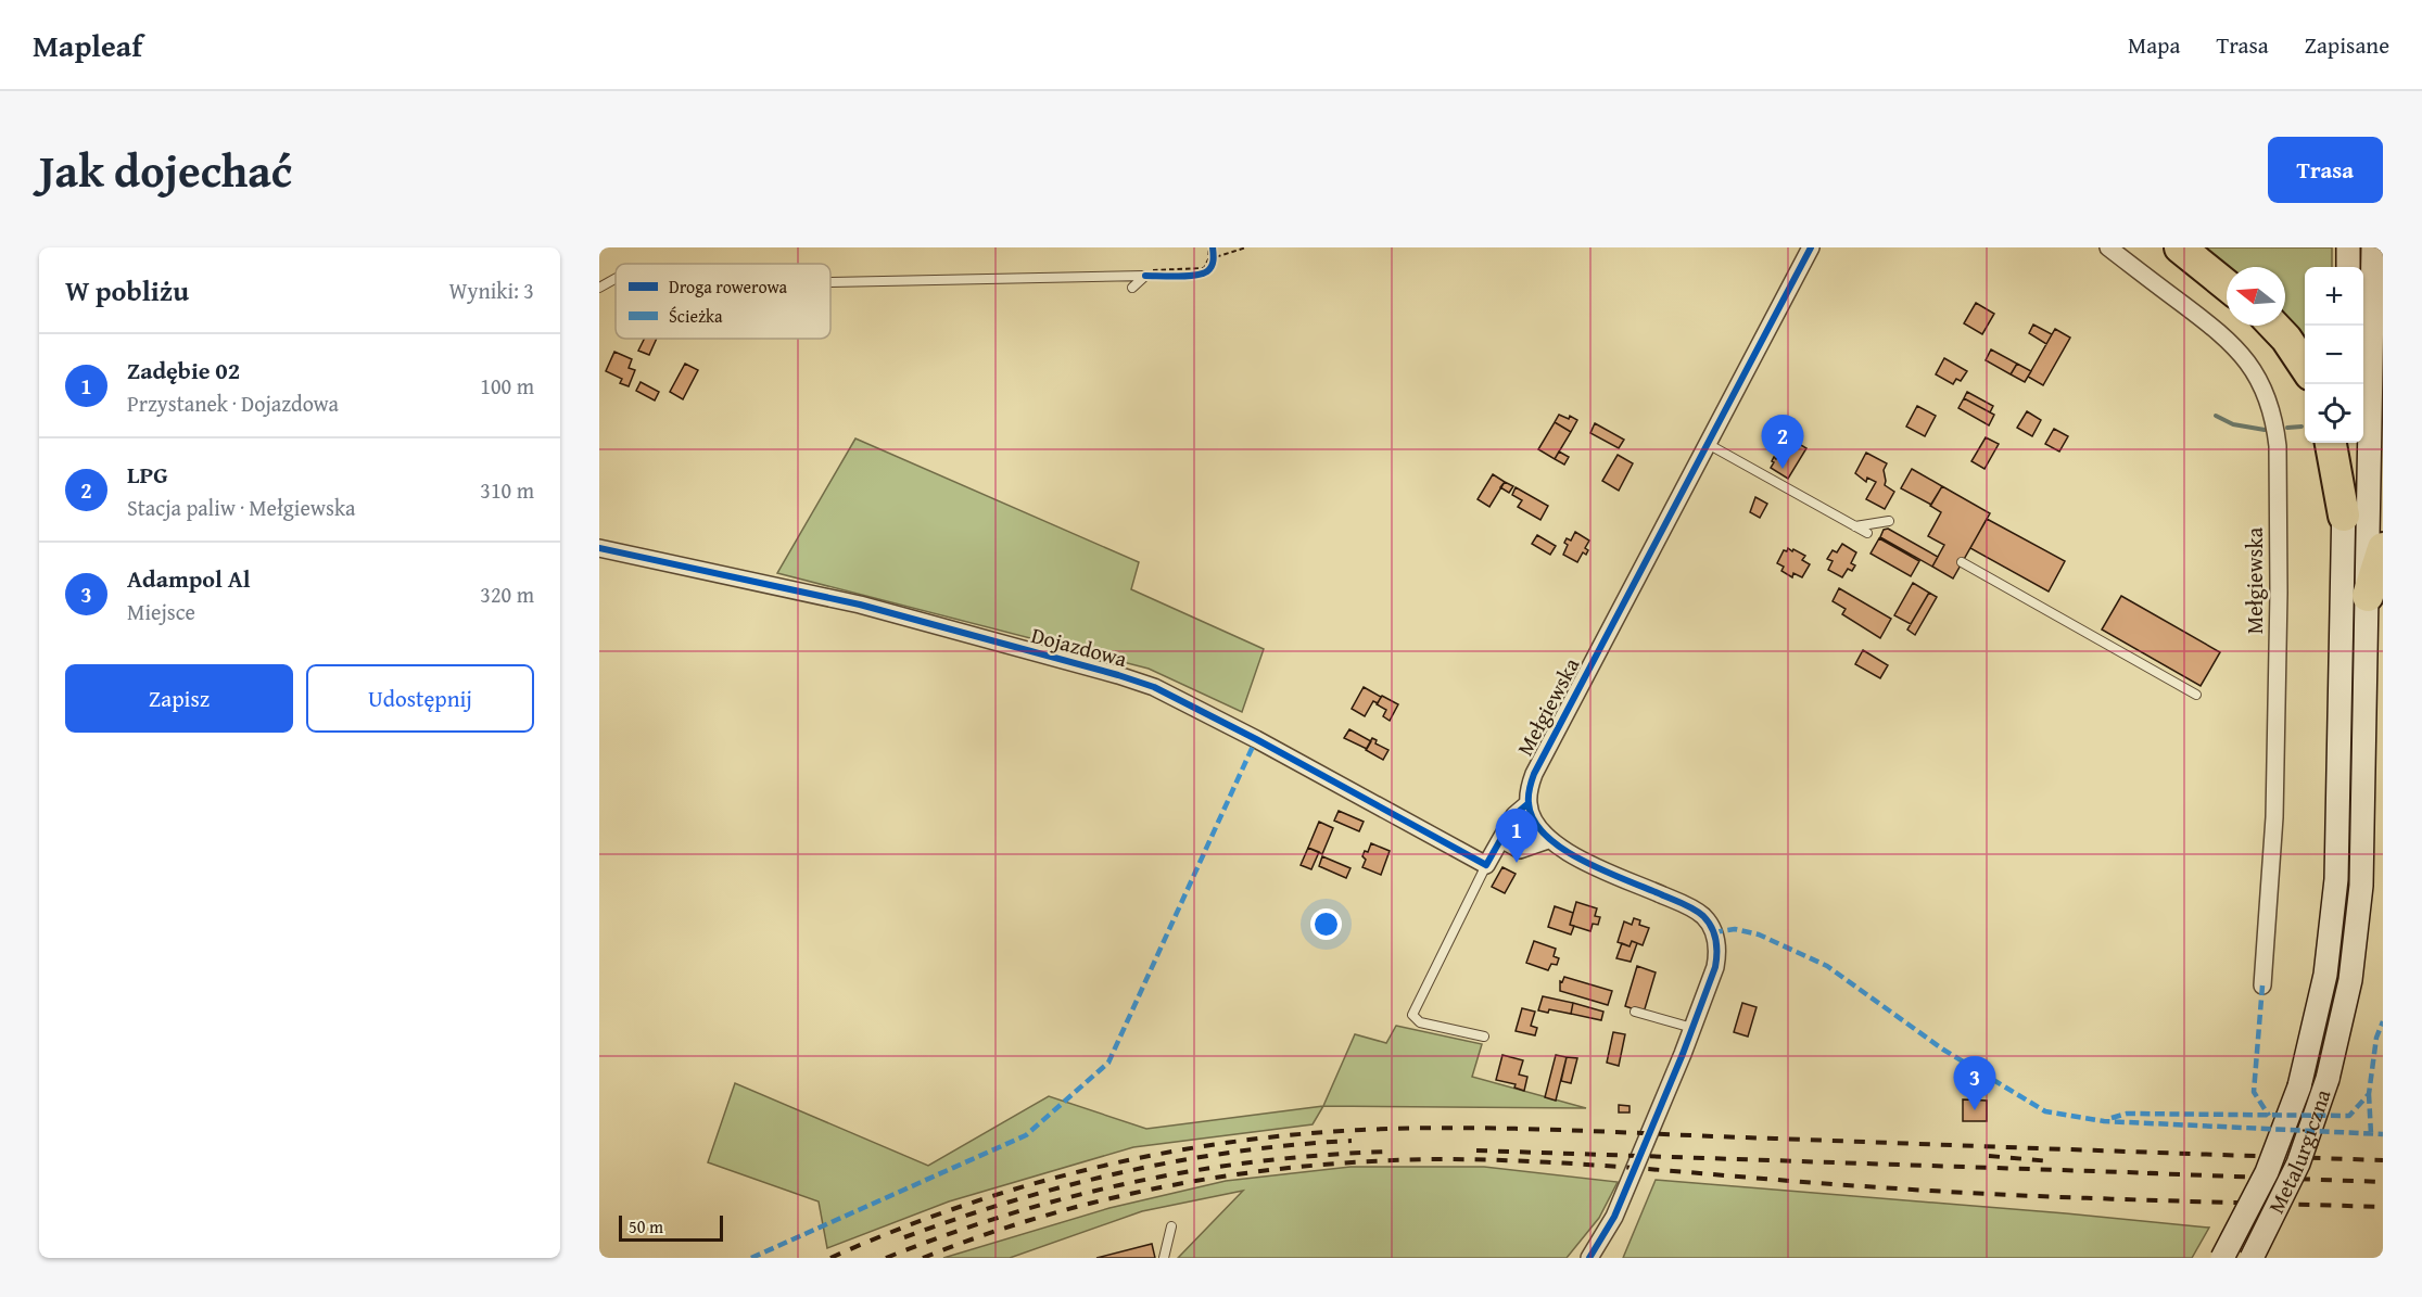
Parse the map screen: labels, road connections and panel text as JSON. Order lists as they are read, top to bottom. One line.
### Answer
{"streets":{"main road":["Metalurgiczna"],"street":["Mełgiewska","Dojazdowa"]},"legend":["Droga rowerowa","Ścieżka"],"scale_bar":"50 m","north":"left","page":{"header":"Mapleaf","nav":["Mapa","Trasa","Zapisane"],"title":"Jak dojechać","buttons":["Trasa",["Zapisz","Udostępnij"]],"heading":["W pobliżu","Wyniki: 3"],"map_buttons":["+","−"],"list":[{"mark":"1","name":"Zadębie 02","note":"Przystanek · Dojazdowa","value":"100 m"},{"mark":"2","name":"LPG","note":"Stacja paliw · Mełgiewska","value":"310 m"},{"mark":"3","name":"Adampol Al","note":"Miejsce","value":"320 m"}],"pins":["2","1","3"],"scale":"50 m"}}
